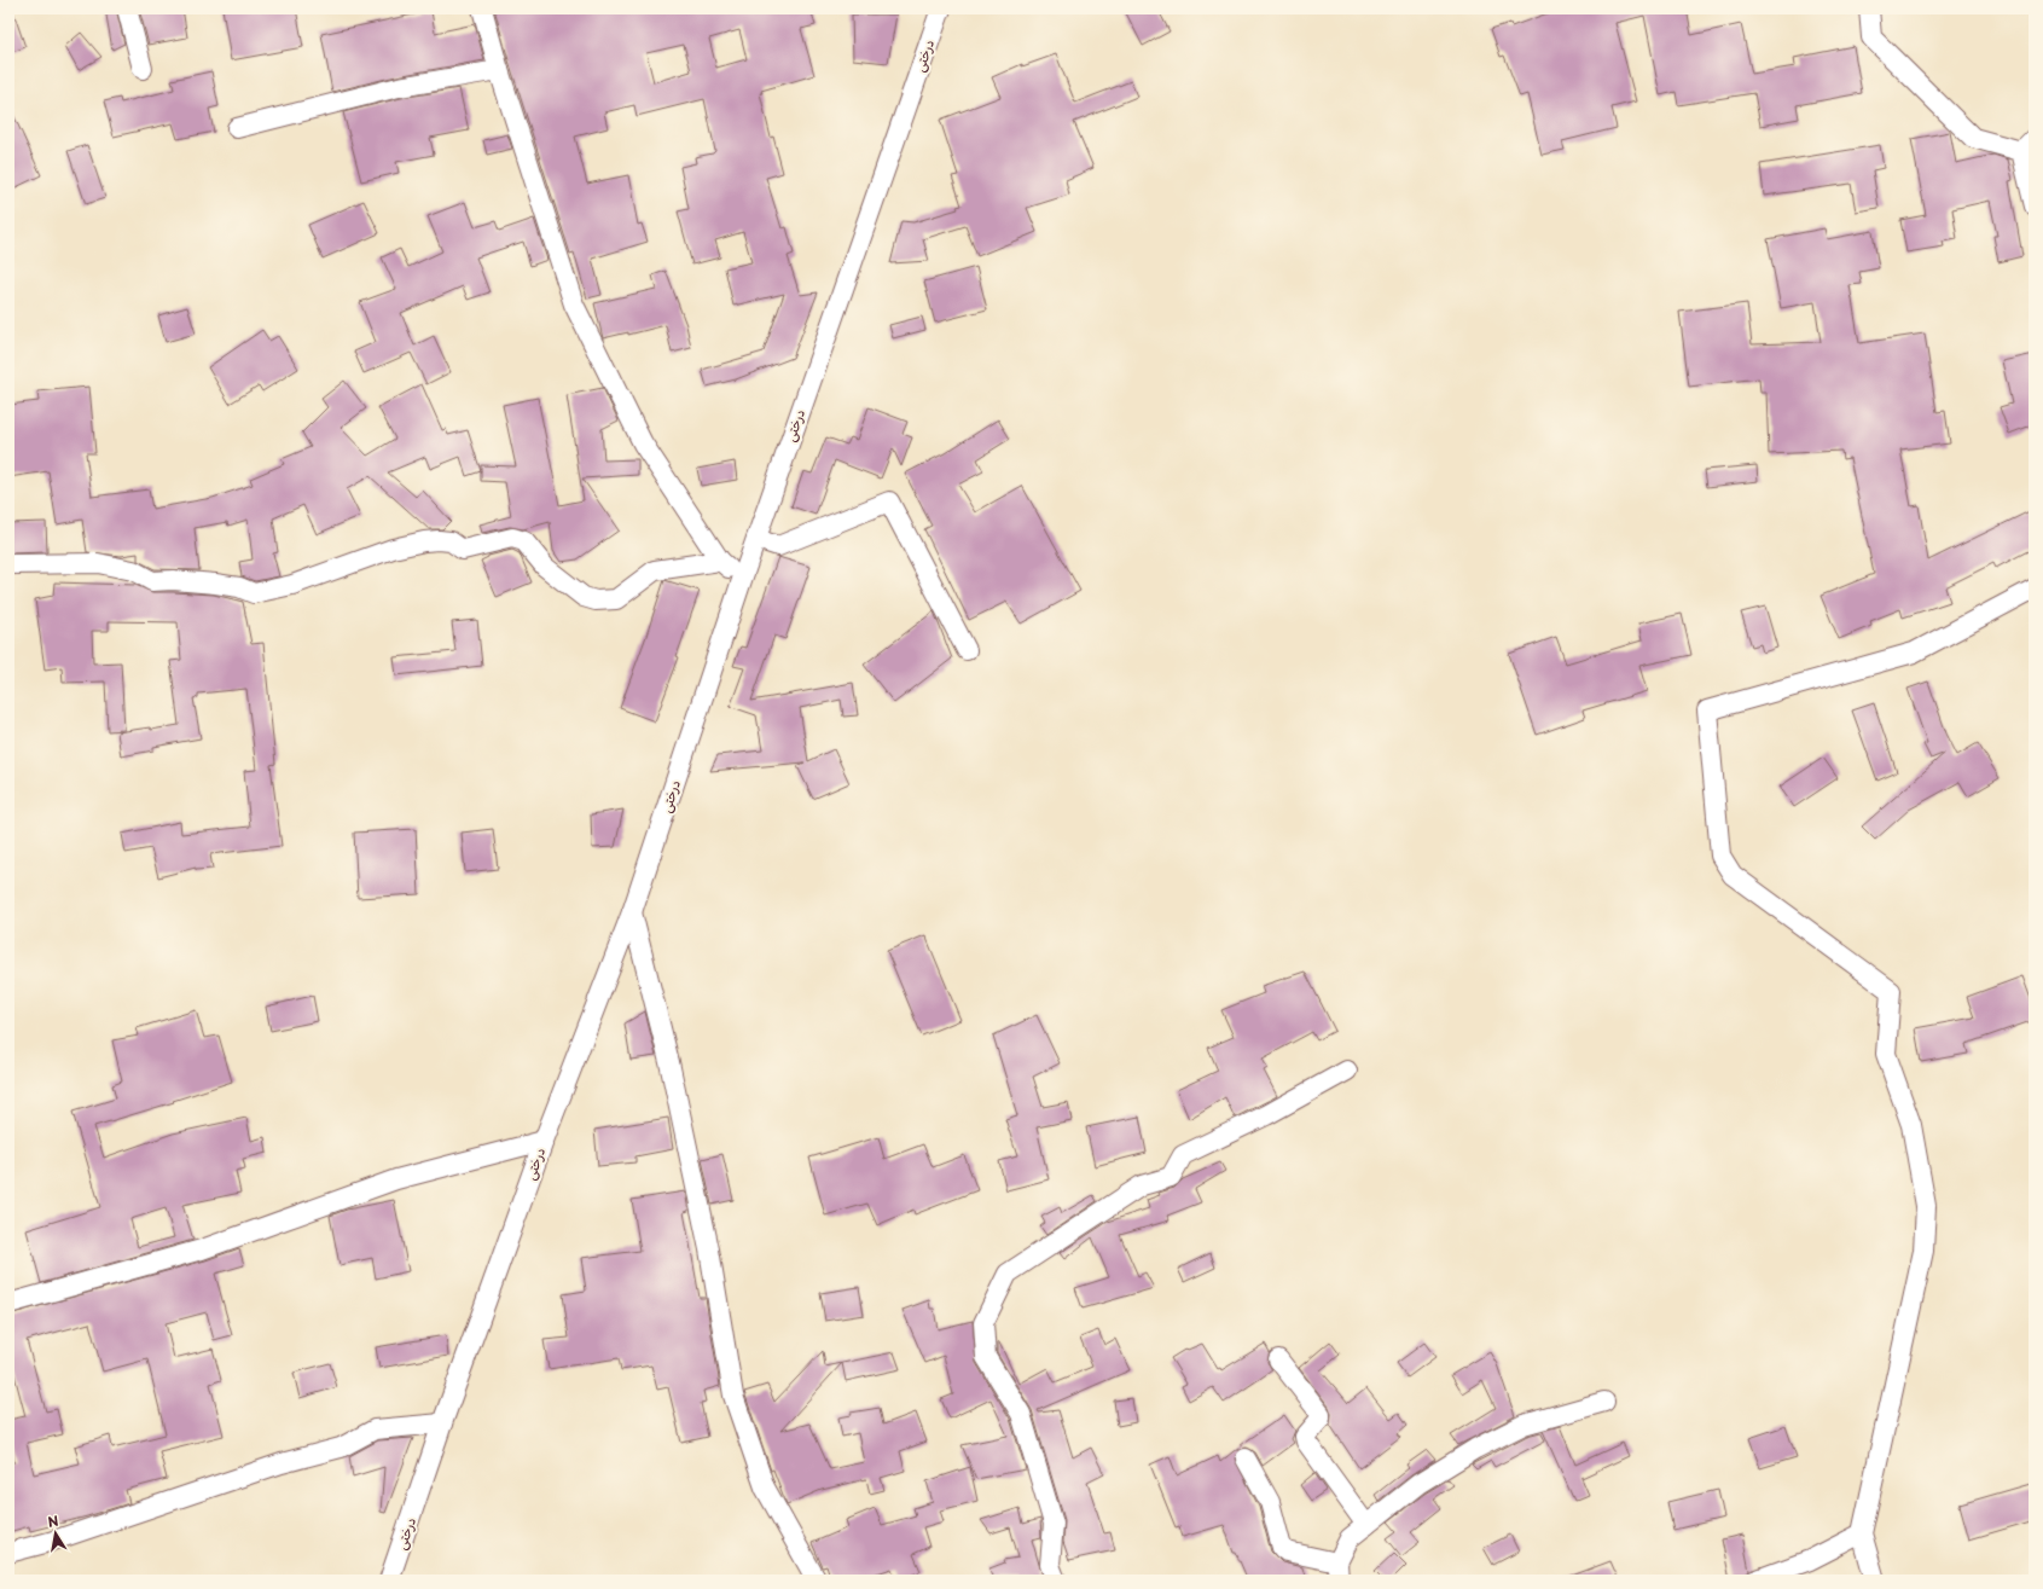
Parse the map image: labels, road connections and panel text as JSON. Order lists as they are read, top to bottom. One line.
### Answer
{"streets":{"street":["درختی"]},"north":"top"}
